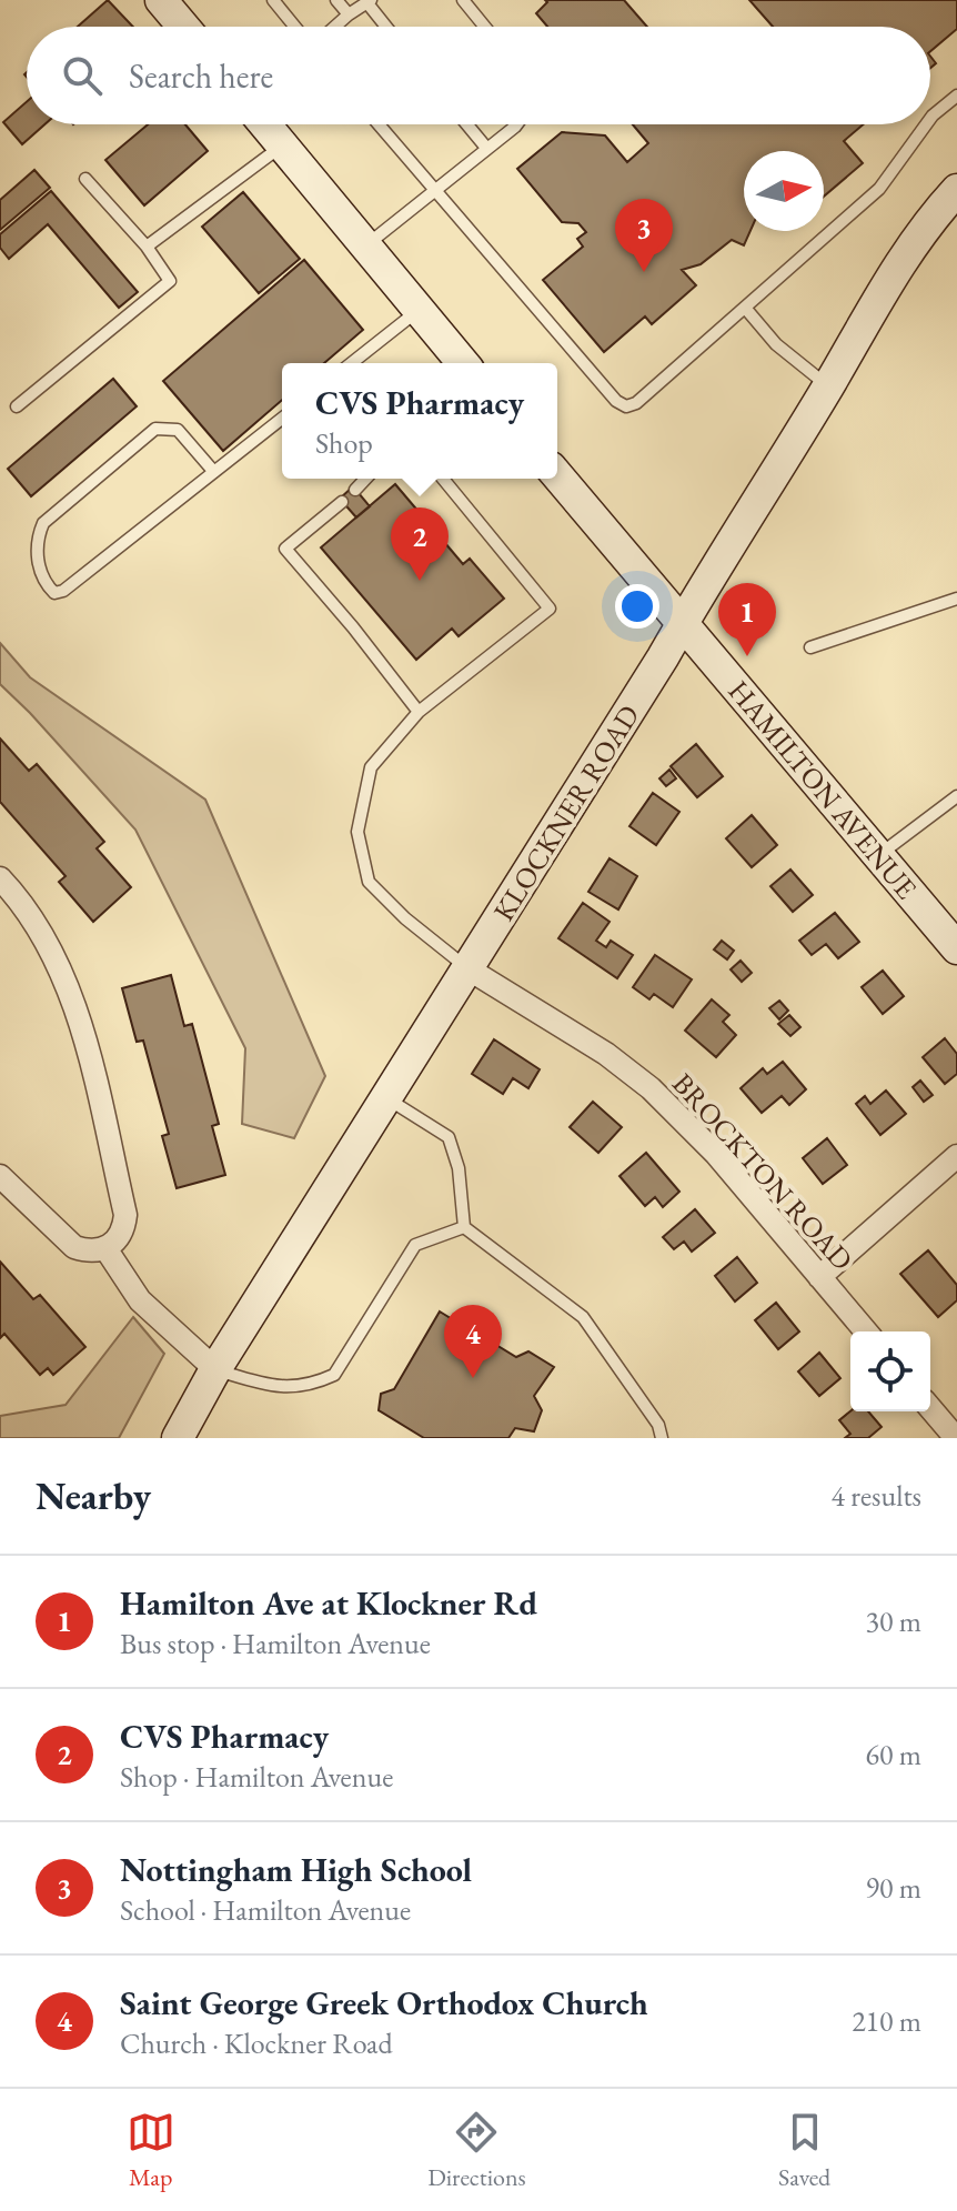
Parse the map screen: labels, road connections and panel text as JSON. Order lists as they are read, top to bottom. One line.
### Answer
{"streets":{"main road":["HAMILTON AVENUE","KLOCKNER ROAD"],"street":["BROCKTON ROAD"]},"crossings":[["HAMILTON AVENUE","KLOCKNER ROAD"],["KLOCKNER ROAD","BROCKTON ROAD"]],"north":"right","page":{"search":"Search here","pins":["3","2","1","4"],"popup":["CVS Pharmacy","Shop"],"heading":["Nearby","4 results"],"list":[{"mark":"1","name":"Hamilton Ave at Klockner Rd","note":"Bus stop · Hamilton Avenue","value":"30 m"},{"mark":"2","name":"CVS Pharmacy","note":"Shop · Hamilton Avenue","value":"60 m"},{"mark":"3","name":"Nottingham High School","note":"School · Hamilton Avenue","value":"90 m"},{"mark":"4","name":"Saint George Greek Orthodox Church","note":"Church · Klockner Road","value":"210 m"}],"nav":["Map","Directions","Saved"]}}
